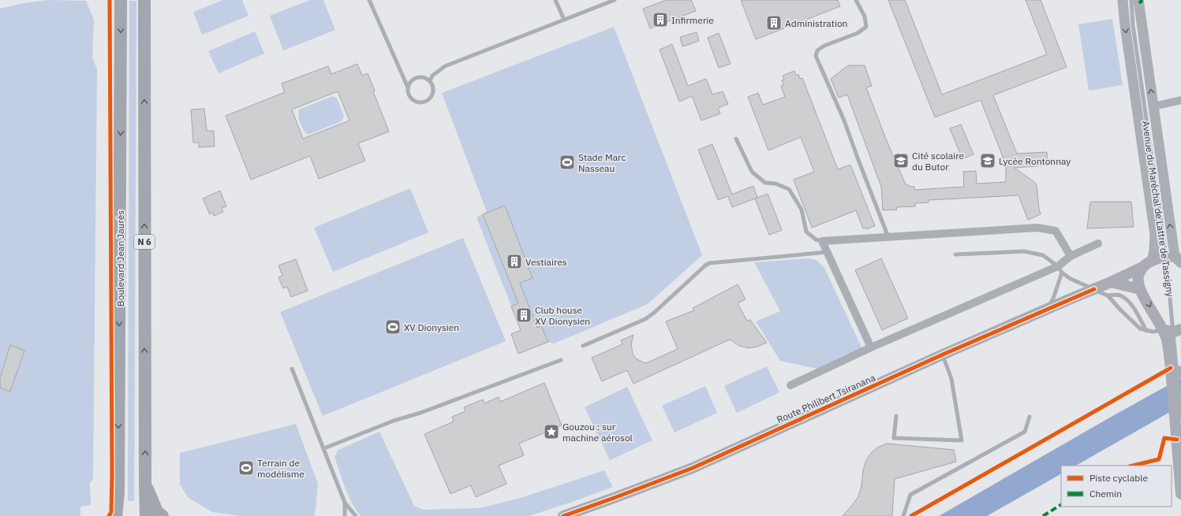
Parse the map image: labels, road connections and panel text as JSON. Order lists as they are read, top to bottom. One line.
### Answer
{"streets":{"main road":["Avenue du Maréchal de Lattre de Tassigny","N 6","Boulevard Jean Jaurès","Route Philibert Tsiranana"]},"crossings":[["Avenue du Maréchal de Lattre de Tassigny","Route Philibert Tsiranana"]],"places":{"building":["Infirmerie","Administration","Vestiaires","Club house XV Dionysien"],"school or university":["Cité scolaire du Butor","Lycée Rontonnay"],"sports":["Stade Marc Nasseau","XV Dionysien","Terrain de modélisme"],"place":["Gouzou : sur machine aérosol"]},"legend":["Piste cyclable","Chemin"]}
